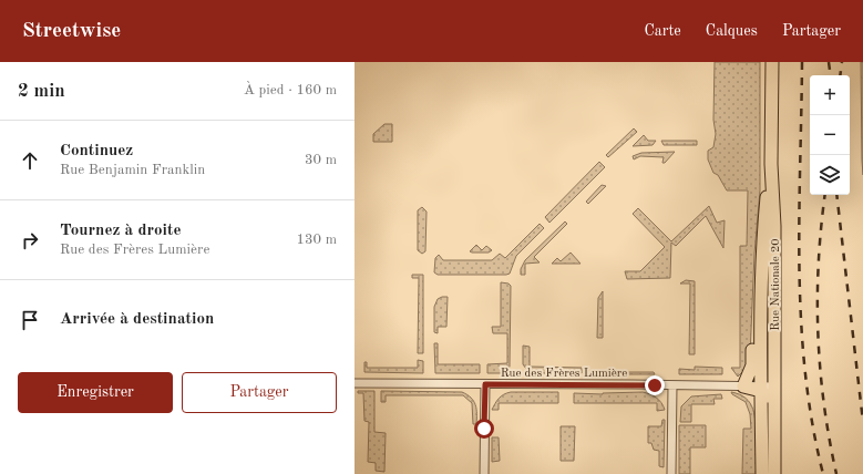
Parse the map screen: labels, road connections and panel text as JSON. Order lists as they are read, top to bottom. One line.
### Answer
{"streets":{"main road":["Rue Nationale 20"],"street":["Rue des Frères Lumière"]},"crossings":[["Rue Nationale 20","Rue des Frères Lumière"]],"page":{"header":"Streetwise","nav":["Carte","Calques","Partager"],"heading":["2 min","À pied · 160 m"],"map_buttons":["+","−"],"list":[["Continuez","Rue Benjamin Franklin","30 m"],["Tournez à droite","Rue des Frères Lumière","130 m"],"Arrivée à destination"],"buttons":["Enregistrer","Partager"]}}
